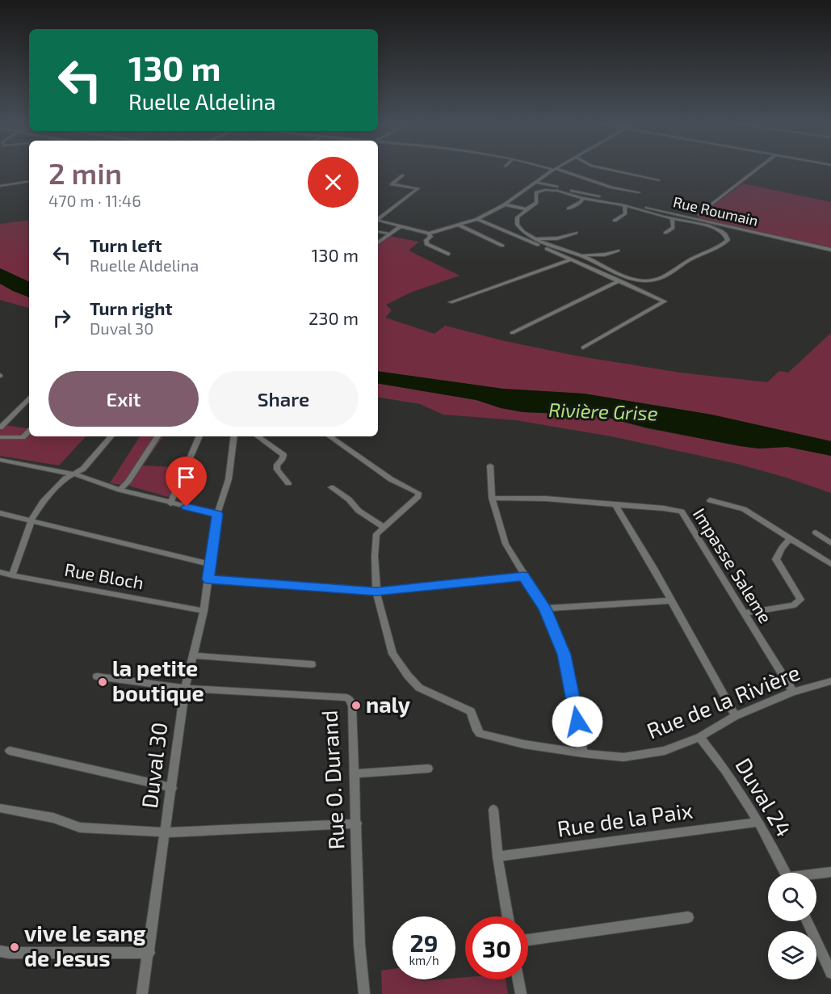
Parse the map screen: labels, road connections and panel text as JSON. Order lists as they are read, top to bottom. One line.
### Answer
{"streets":{"street":["Rue Roumain","Impasse Saleme","Rue Bloch","Rue de la Rivière","Duval 30","Rue O. Durand","Duval 24","Rue de la Paix"]},"crossings":[["Impasse Saleme","Rue de la Rivière"],["Rue Bloch","Duval 30"],["Rue de la Rivière","Duval 24"],["Duval 30","Rue O. Durand"],["Duval 24","Rue de la Paix"]],"water":["Rivière Grise"],"places":["la petite boutique","naly","vive le sang de Jesus"],"page":{"turn":["130 m","Ruelle Aldelina"],"heading":["2 min","470 m · 11:46"],"list":[{"name":"Turn left","note":"Ruelle Aldelina","value":"130 m"},{"name":"Turn right","note":"Duval 30","value":"230 m"}],"buttons":["Exit","Share"],"speed":"29 km/h","limit":"30"}}
